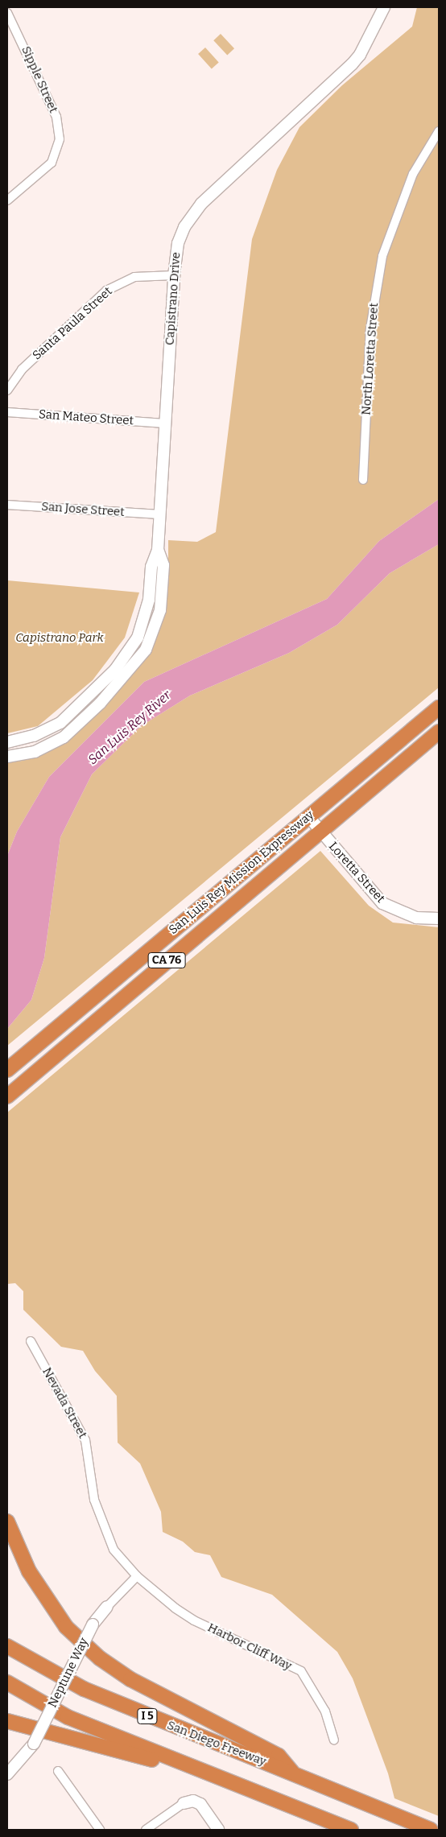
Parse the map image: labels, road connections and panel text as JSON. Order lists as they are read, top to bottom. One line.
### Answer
{"streets":{"highway":["San Luis Rey Mission Expressway","CA 76","I 5","San Diego Freeway"],"street":["Sipple Street","Capistrano Drive","Santa Paula Street","North Loretta Street","San Mateo Street","San Jose Street","Loretta Street","Nevada Street","Harbor Cliff Way","Neptune Way"]},"crossings":[["Capistrano Drive","Santa Paula Street"],["Capistrano Drive","San Mateo Street"],["Capistrano Drive","San Jose Street"],["San Luis Rey Mission Expressway","Loretta Street"],["Nevada Street","Harbor Cliff Way"],["Nevada Street","Neptune Way"],["Harbor Cliff Way","Neptune Way"]],"water":["San Luis Rey River"],"parks":["Capistrano Park"]}
